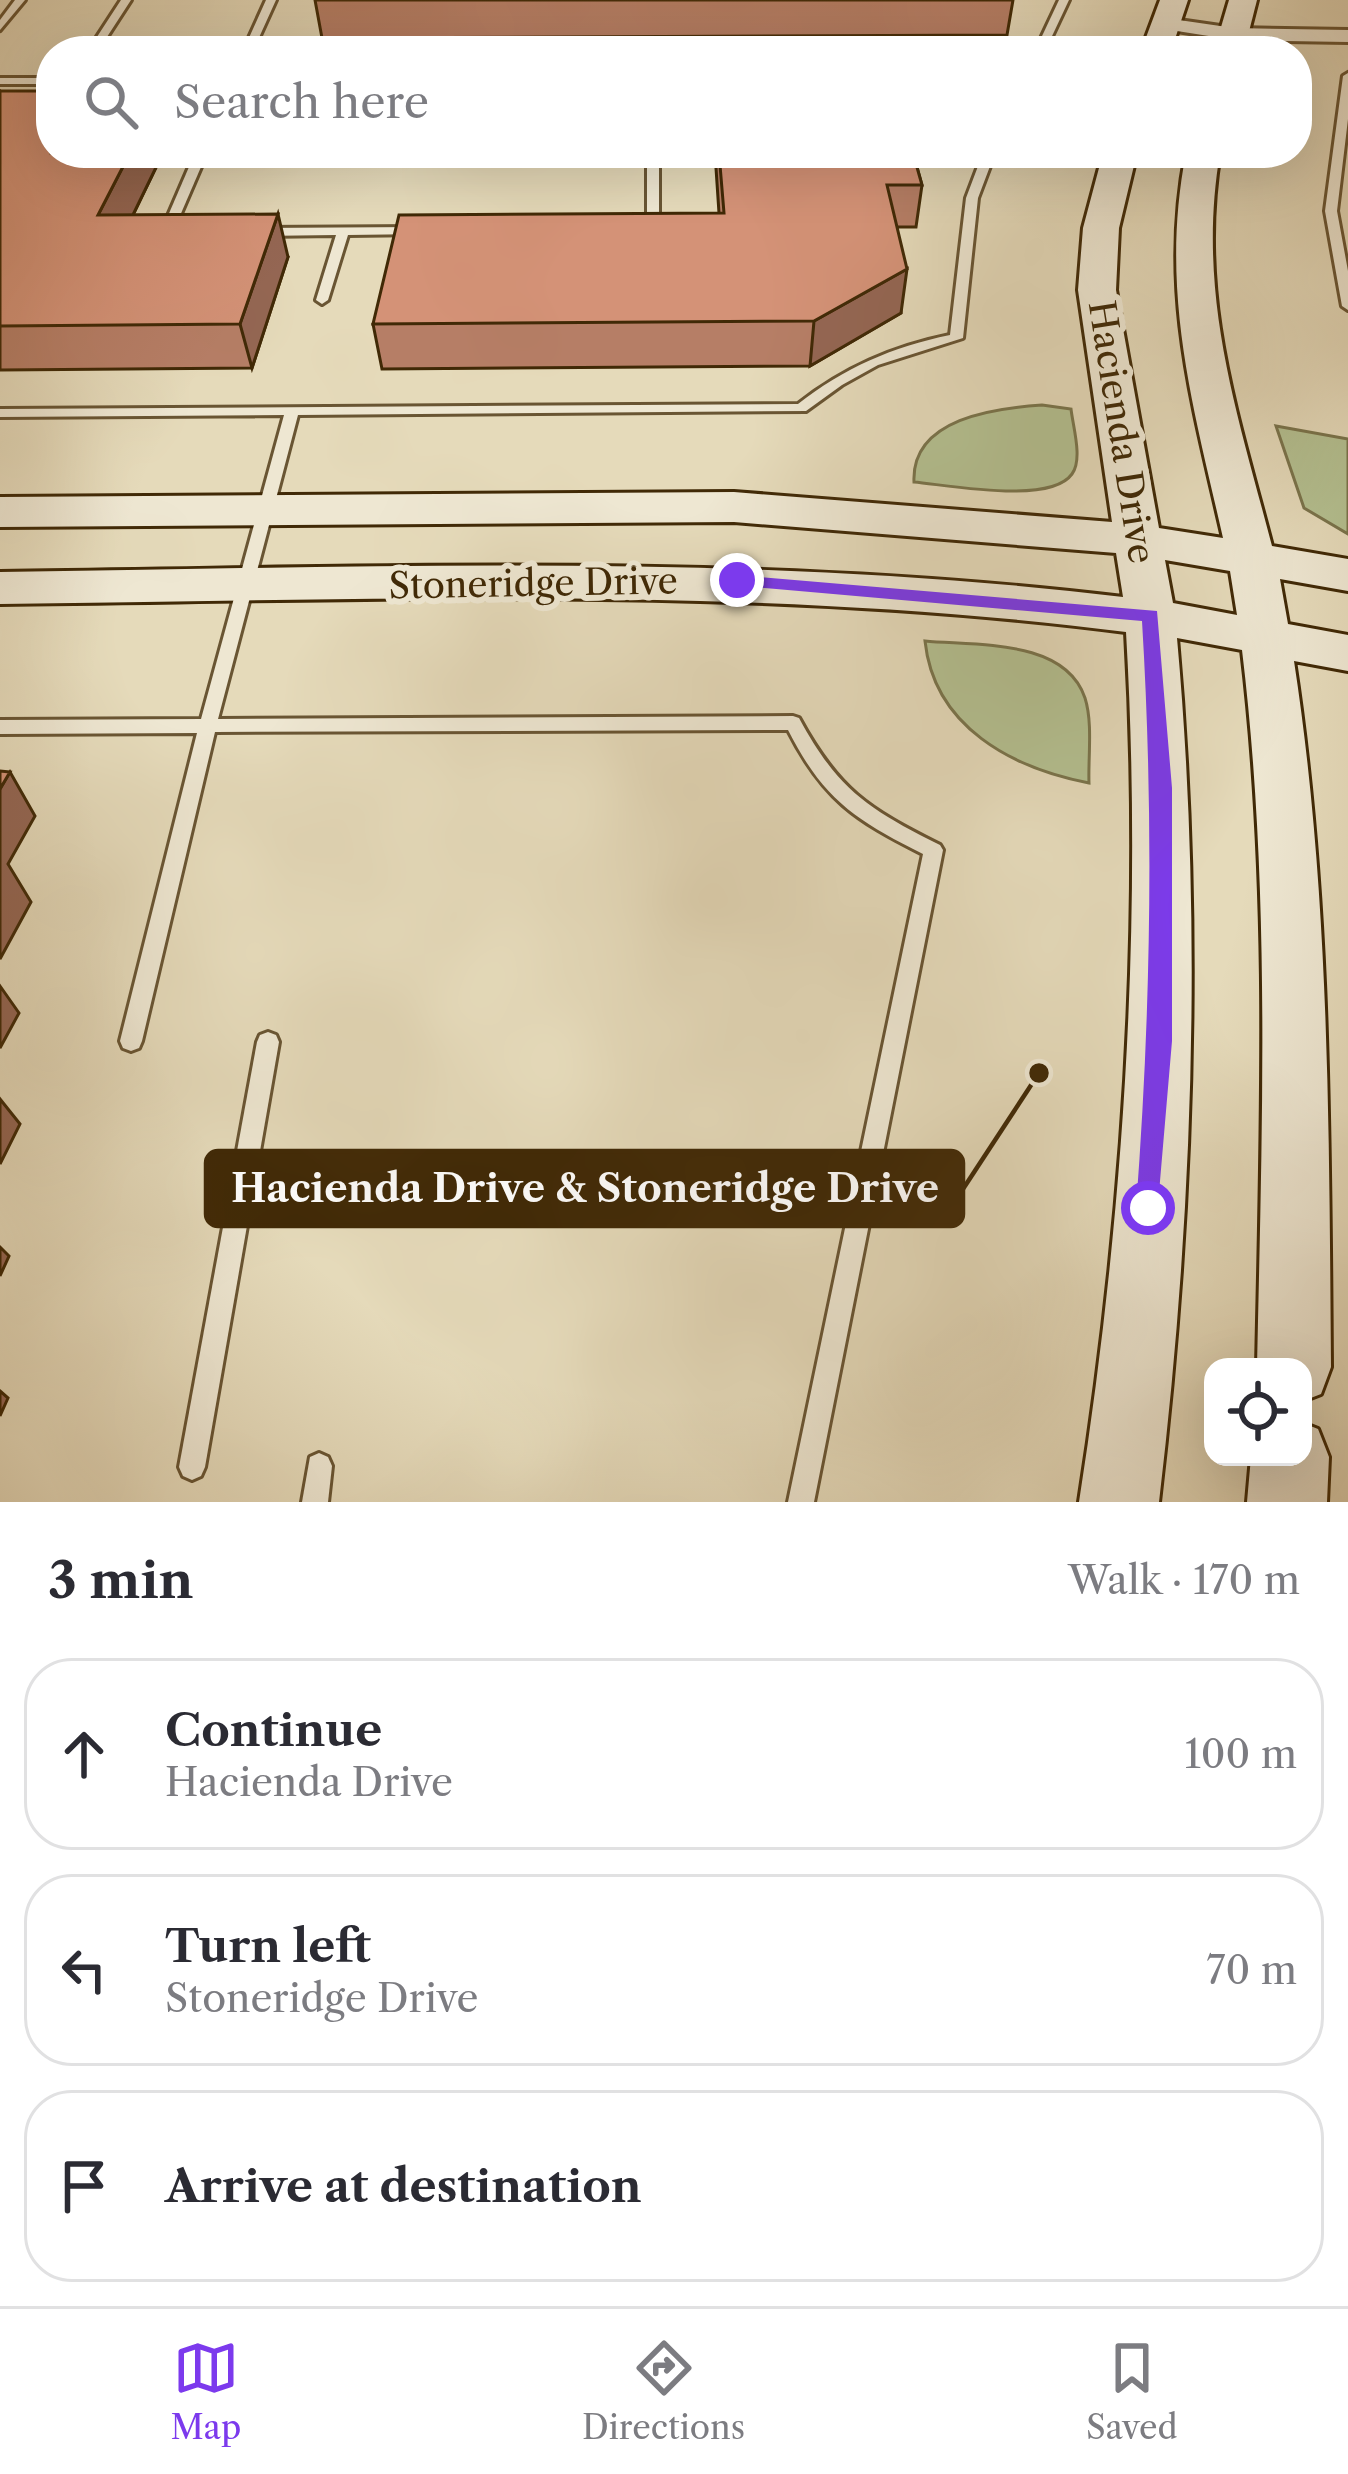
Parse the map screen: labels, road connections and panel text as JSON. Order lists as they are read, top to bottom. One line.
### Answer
{"streets":{"main road":["Hacienda Drive","Stoneridge Drive"]},"crossings":[["Hacienda Drive","Stoneridge Drive"]],"places":["Hacienda Drive & Stoneridge Drive"],"page":{"search":"Search here","heading":["3 min","Walk · 170 m"],"list":[["Continue","Hacienda Drive","100 m"],["Turn left","Stoneridge Drive","70 m"],"Arrive at destination"],"nav":["Map","Directions","Saved"]}}
